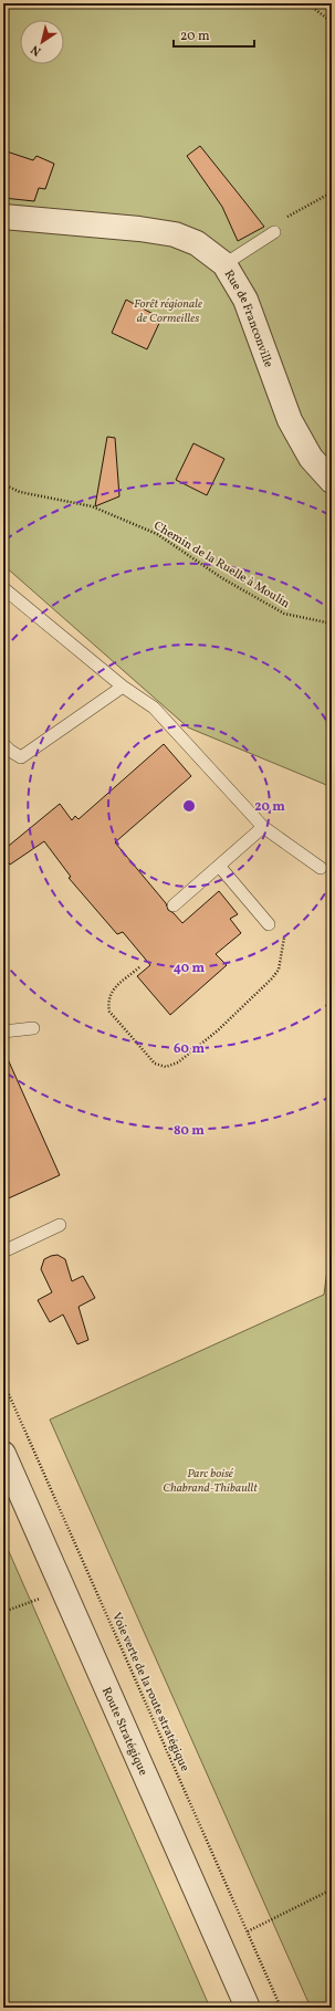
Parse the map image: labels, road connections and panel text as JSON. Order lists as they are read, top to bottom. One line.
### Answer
{"streets":{"street":["Rue de Franconville","Route Stratégique"],"path":["Chemin de la Ruelle à Moulin","Voie verte de la route stratégique"]},"parks":["Forêt régionale de Cormeilles","Parc boisé Chabrand-Thibaullt"],"scale_bar":"20 m","north":"bottom left","rings":["20 m","40 m","60 m","80 m"]}
